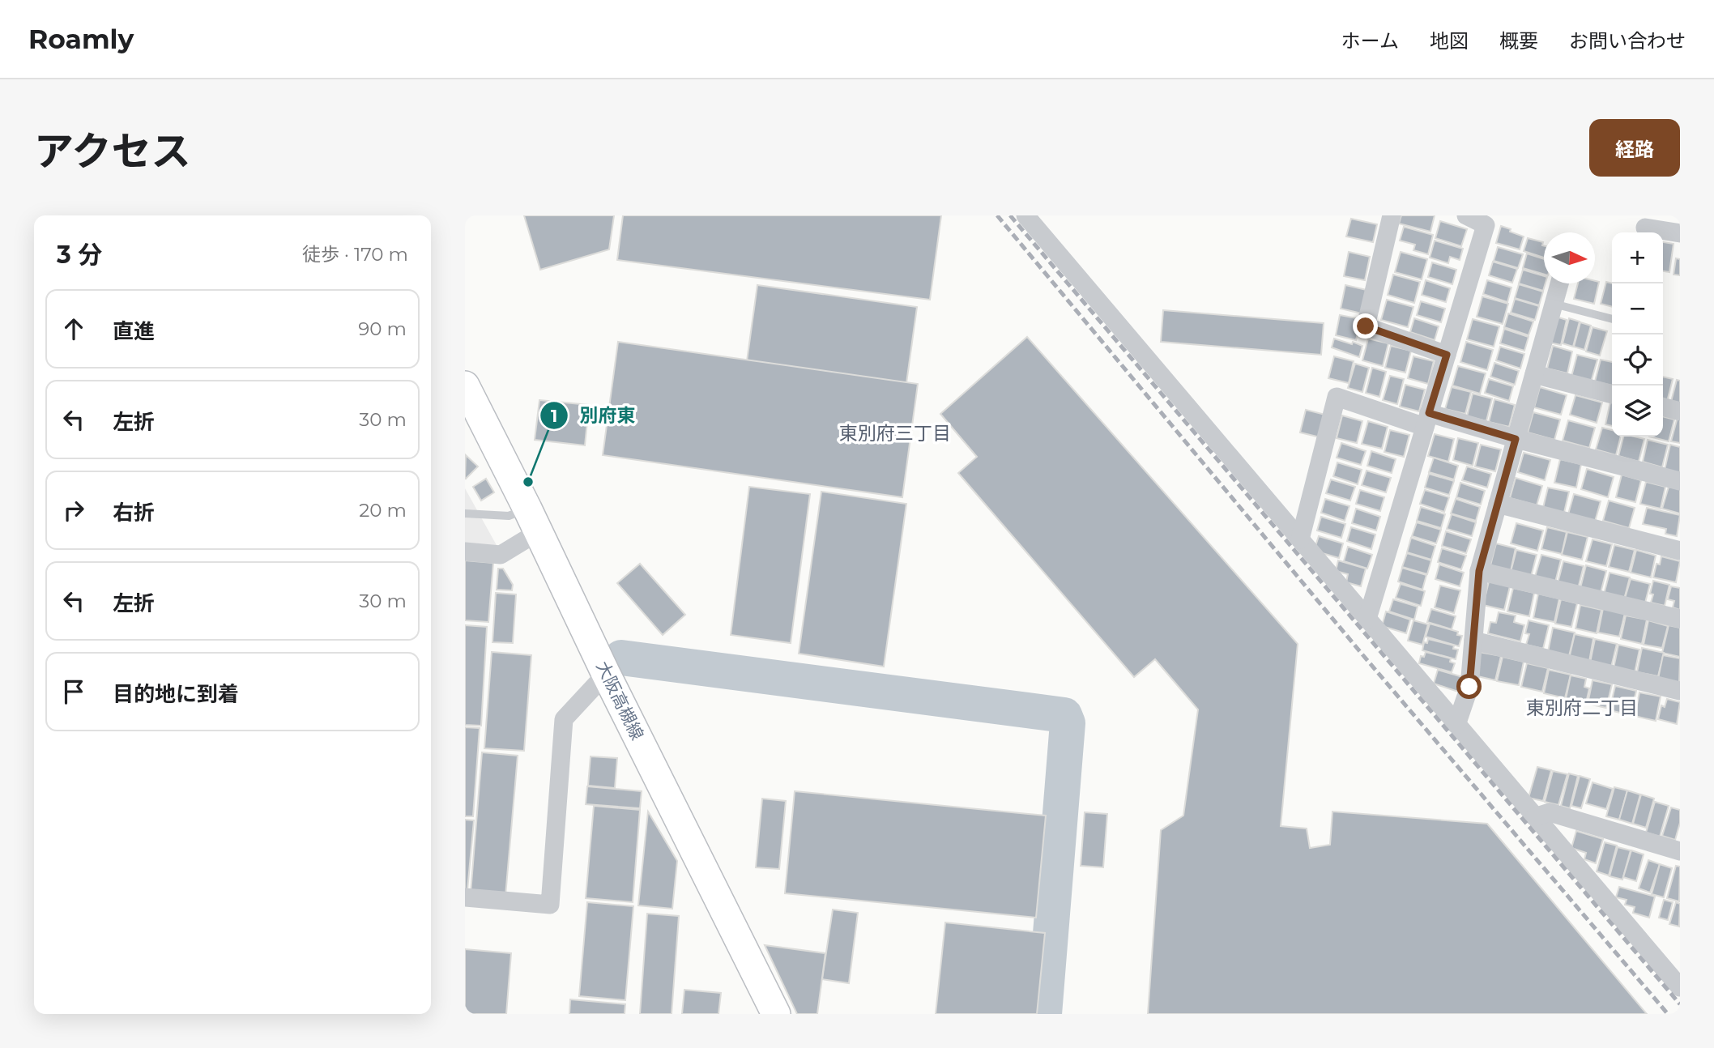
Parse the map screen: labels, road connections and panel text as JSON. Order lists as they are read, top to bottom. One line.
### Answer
{"streets":{"main road":["大阪高槻線"]},"districts":["東別府三丁目","東別府二丁目"],"places":["別府東"],"north":"right","page":{"header":"Roamly","nav":["ホーム","地図","概要","お問い合わせ"],"title":"アクセス","buttons":"経路","heading":["3 分","徒歩 · 170 m"],"map_buttons":["+","−"],"list":[["直進","90 m"],["左折","30 m"],["右折","20 m"],["左折","30 m"],"目的地に到着"]}}
